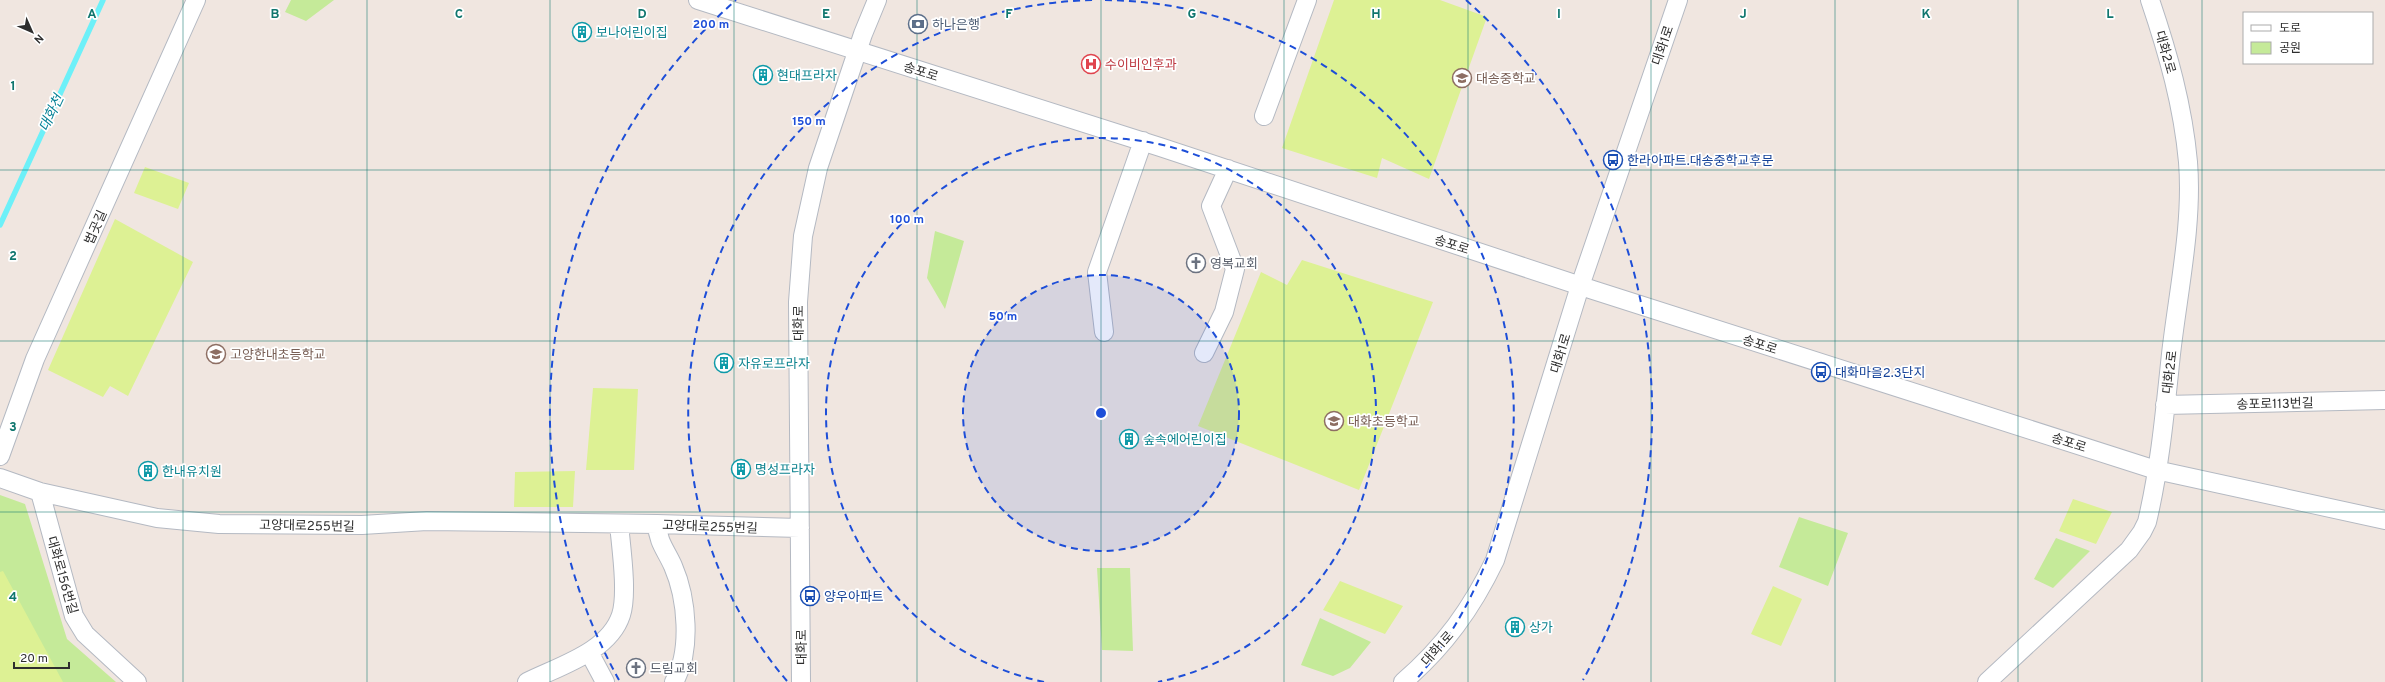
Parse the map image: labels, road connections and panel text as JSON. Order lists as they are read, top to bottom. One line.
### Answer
{"streets":{"street":["대화1로","대화2로","송포로","법곳길","대화로","송포로113번길","고양대로255번길","대화로156번길"]},"crossings":[["대화1로","송포로"],["대화2로","송포로"],["대화2로","송포로113번길"],["송포로","대화로"],["대화로","고양대로255번길"],["고양대로255번길","대화로156번길"]],"water":["대화천"],"places":{"bank":["하나은행"],"building":["보나어린이집","현대프라자","자유로프라자","숲속에어린이집","명성프라자","한내유치원","상가"],"hospital":["수이비인후과"],"school or university":["대송중학교","고양한내초등학교","대화초등학교"],"bus stop":["한라아파트.대송중학교후문","대화마을2.3단지","양우아파트"],"church":["영복교회","드림교회"]},"legend":["도로","공원"],"scale_bar":"20 m","north":"bottom right","grid":{"columns":["A","B","C","D","E","F","G","H","I","J","K","L"],"rows":["1","2","3","4"]},"rings":["200 m","150 m","100 m","50 m"]}
